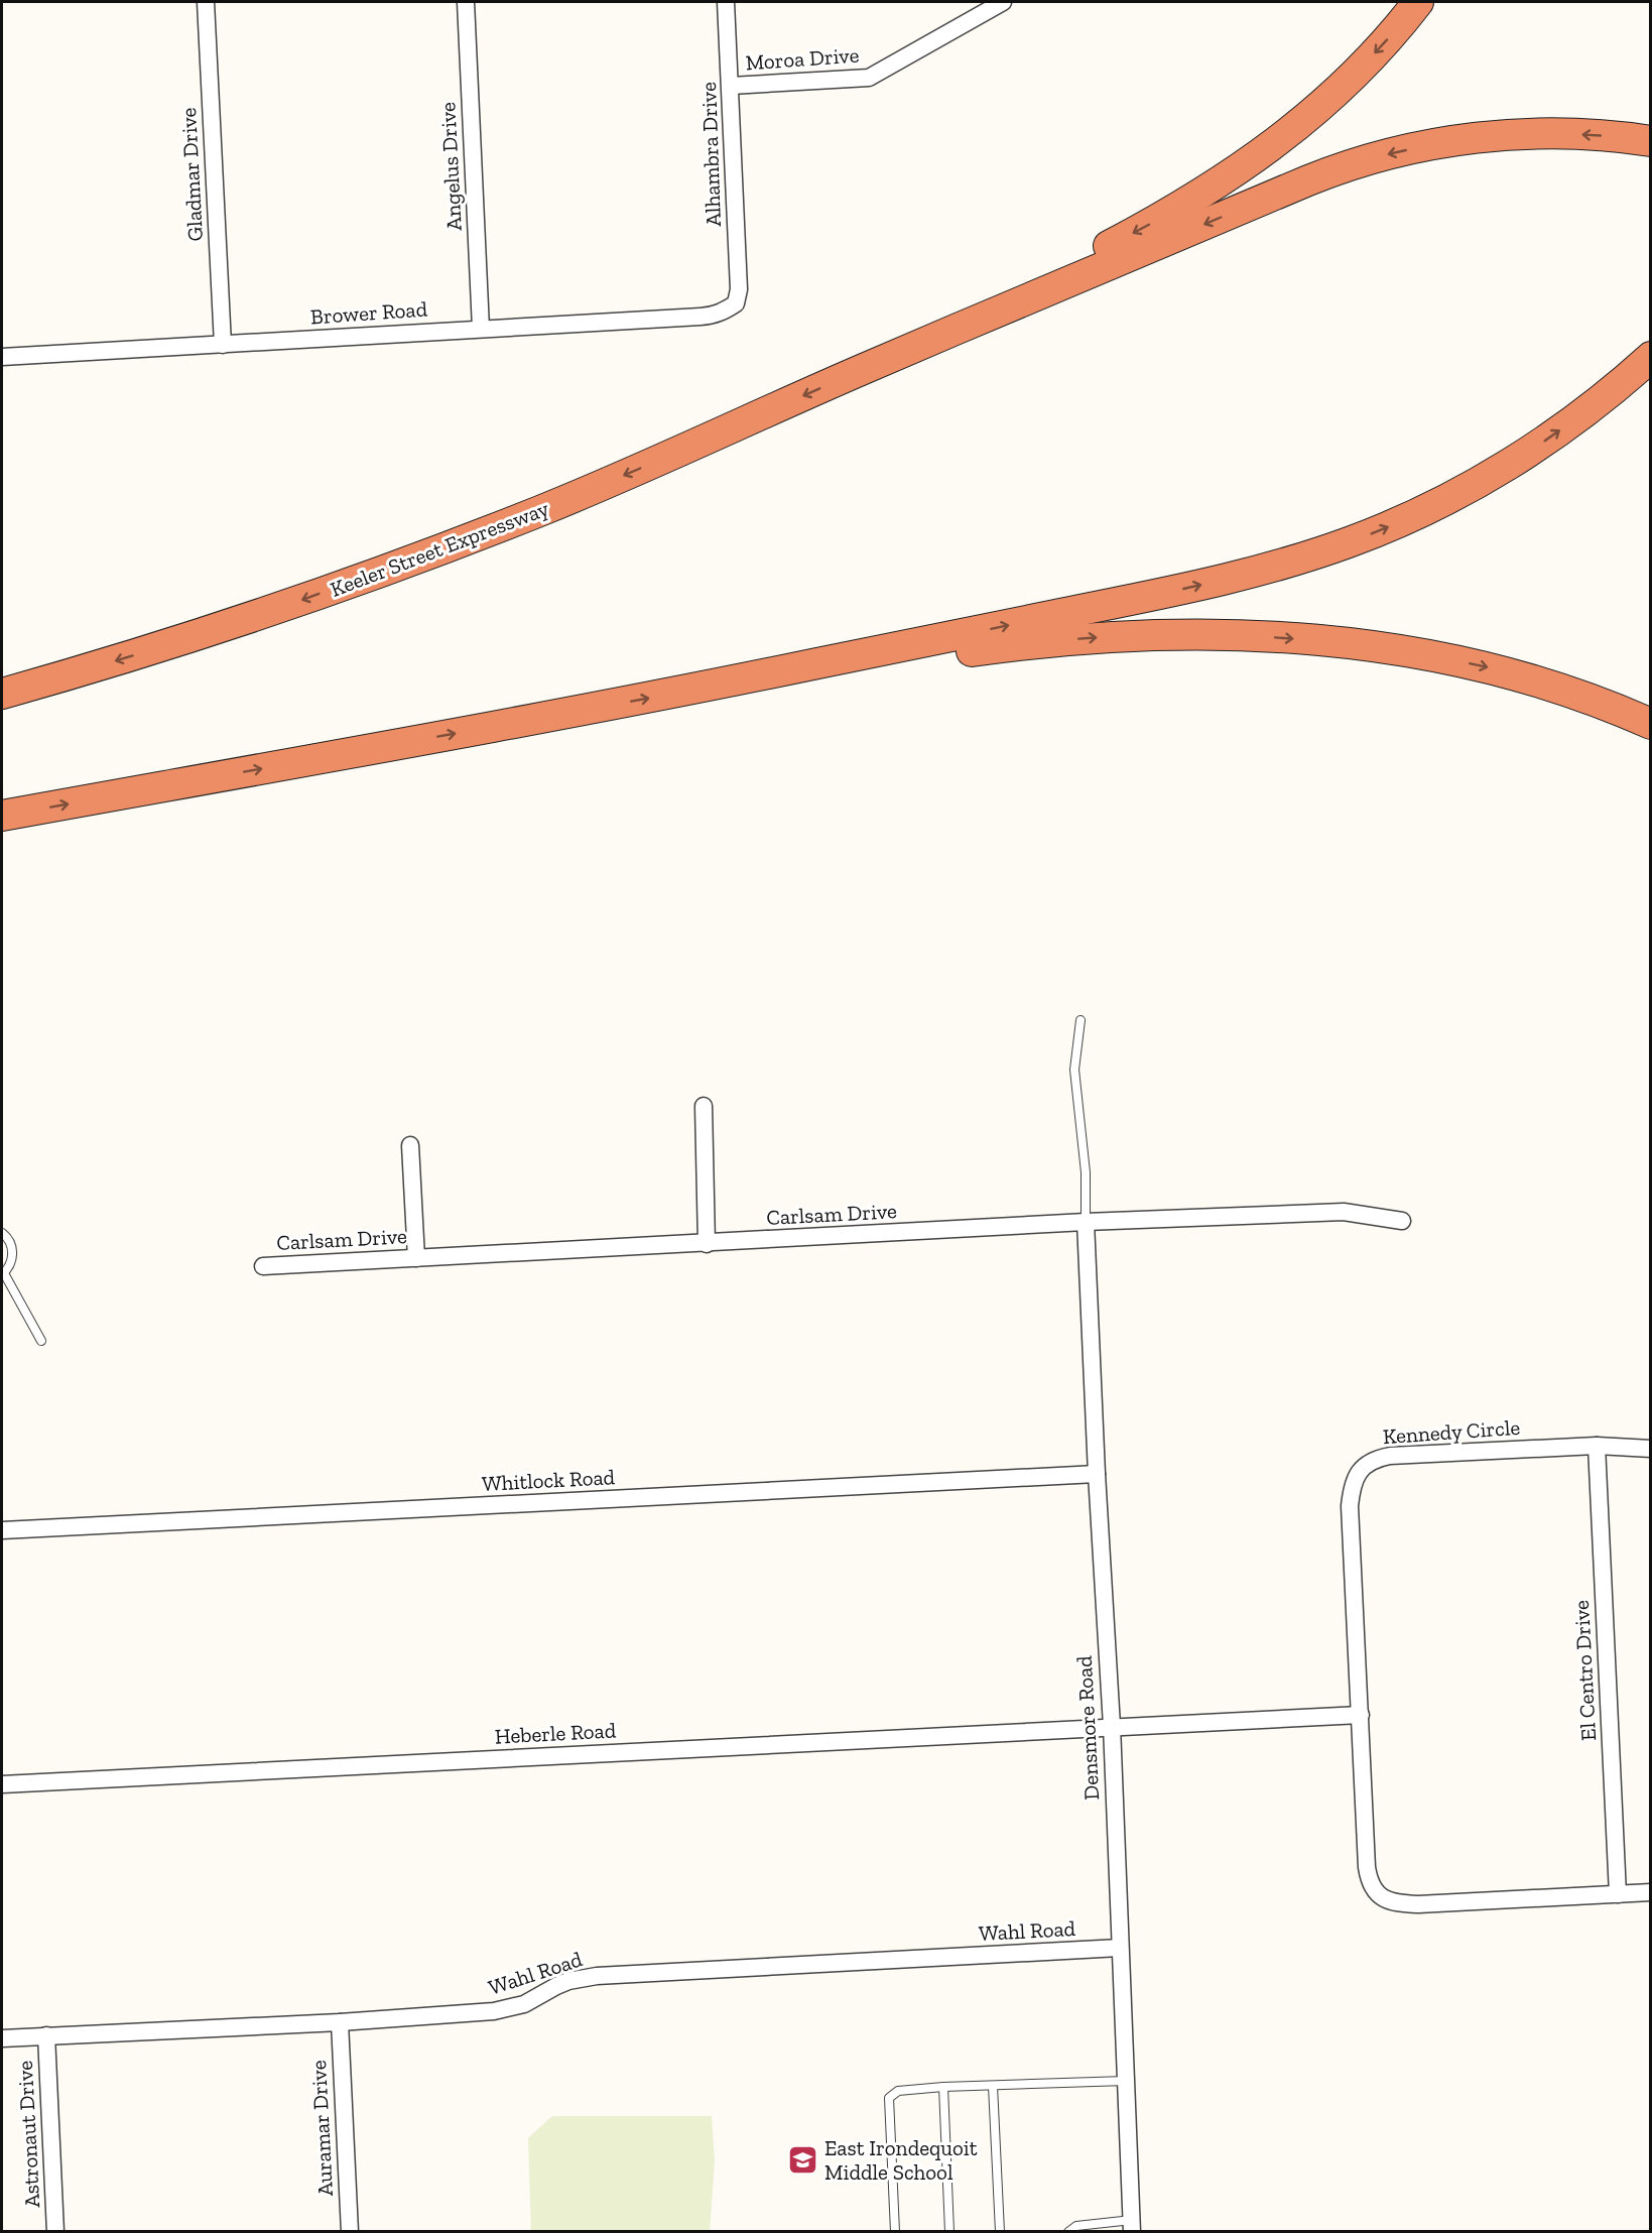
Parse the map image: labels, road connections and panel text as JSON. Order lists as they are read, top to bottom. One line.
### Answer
{"streets":{"highway":["Keeler Street Expressway"],"street":["Moroa Drive","Alhambra Drive","Angelus Drive","Gladmar Drive","Brower Road","Carlsam Drive","Kennedy Circle","Whitlock Road","El Centro Drive","Densmore Road","Heberle Road","Wahl Road","Auramar Drive","Astronaut Drive"]},"crossings":[["Moroa Drive","Alhambra Drive"],["Alhambra Drive","Brower Road"],["Angelus Drive","Brower Road"],["Gladmar Drive","Brower Road"],["Carlsam Drive","Densmore Road"],["Kennedy Circle","El Centro Drive"],["Whitlock Road","Densmore Road"],["Densmore Road","Heberle Road"],["Densmore Road","Wahl Road"],["Wahl Road","Auramar Drive"],["Wahl Road","Astronaut Drive"]],"places":{"school or university":["East Irondequoit Middle School"]}}
